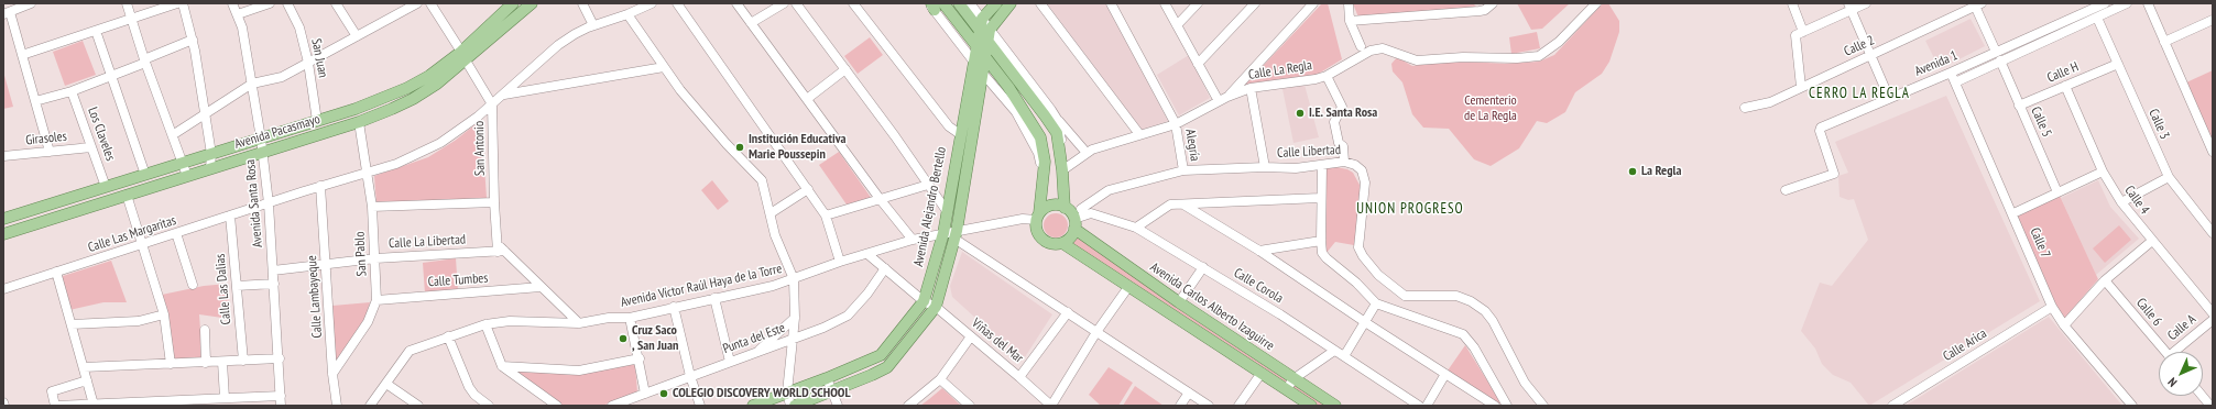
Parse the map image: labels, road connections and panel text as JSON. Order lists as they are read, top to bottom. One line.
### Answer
{"streets":{"main road":["Avenida Pacasmayo","Avenida Alejandro Bertello","Avenida Carlos Alberto Izaguirre"],"street":["Calle 2","San Juan","Avenida 1","Calle La Regla","Calle H","Calle 5","Calle 3","Los Claveles","Girasoles","Alegría","San Antonio","Calle Libertad","Calle 4","Avenida Santa Rosa","Calle Las Margaritas","Calle La Libertad","Calle 7","San Pablo","Calle Tumbes","Avenida Víctor Raúl Haya de la Torre","Calle Corola","Calle Las Dalias","Calle Lambayeque","Calle 6","Calle A","Punta del Este","Viñas del Mar","Calle Arica"]},"crossings":[["San Juan","Avenida Pacasmayo"],["Avenida 1","Calle 5"],["Avenida 1","Calle 3"],["Avenida 1","Calle 7"],["Calle La Regla","Alegría"],["Calle H","Calle 5"],["Calle H","Calle 3"],["Calle H","Calle 4"],["Avenida Pacasmayo","Los Claveles"],["Avenida Pacasmayo","San Antonio"],["Avenida Pacasmayo","Avenida Santa Rosa"],["Avenida Pacasmayo","San Pablo"],["Los Claveles","Girasoles"],["Alegría","Calle Libertad"],["San Antonio","Calle Las Margaritas"],["San Antonio","Calle La Libertad"],["Calle Libertad","Calle Corola"],["Avenida Santa Rosa","Calle Las Margaritas"],["Avenida Santa Rosa","Calle La Libertad"],["Avenida Alejandro Bertello","Avenida Víctor Raúl Haya de la Torre"],["Avenida Alejandro Bertello","Viñas del Mar"],["Calle Las Margaritas","San Pablo"],["Calle Las Margaritas","Calle Las Dalias"],["Calle Las Margaritas","Calle Lambayeque"],["Calle La Libertad","San Pablo"],["Calle La Libertad","Calle Lambayeque"],["Calle 7","Calle Arica"],["San Pablo","Calle Tumbes"],["San Pablo","Calle Lambayeque"],["Avenida Víctor Raúl Haya de la Torre","Avenida Carlos Alberto Izaguirre"],["Avenida Víctor Raúl Haya de la Torre","Viñas del Mar"],["Punta del Este","Viñas del Mar"]],"districts":["CERRO LA REGLA","UNION PROGRESO"],"parks":["Cementerio de La Regla"],"places":["I.E. Santa Rosa","Institución Educativa Marie Poussepin","La Regla","Cruz Saco , San Juan","COLEGIO DISCOVERY WORLD SCHOOL"],"north":"bottom left"}
